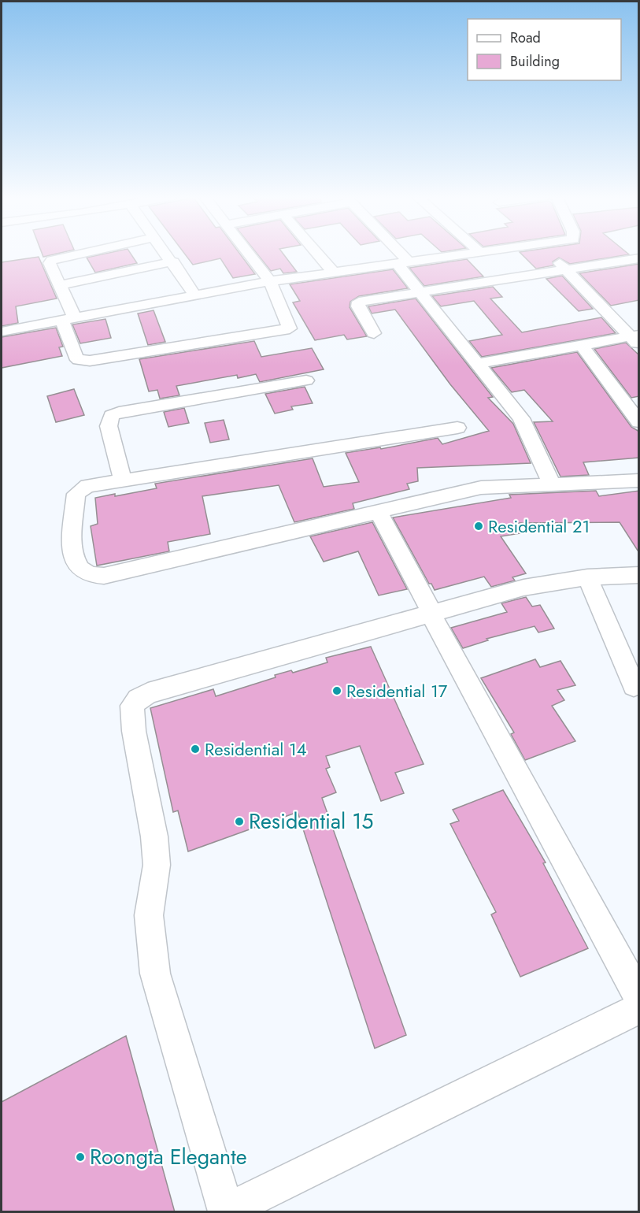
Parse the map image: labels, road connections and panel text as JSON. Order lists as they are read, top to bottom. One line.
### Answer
{"places":["Residential 21","Residential 17","Residential 14","Residential 15","Roongta Elegante"],"legend":["Road","Building"]}
